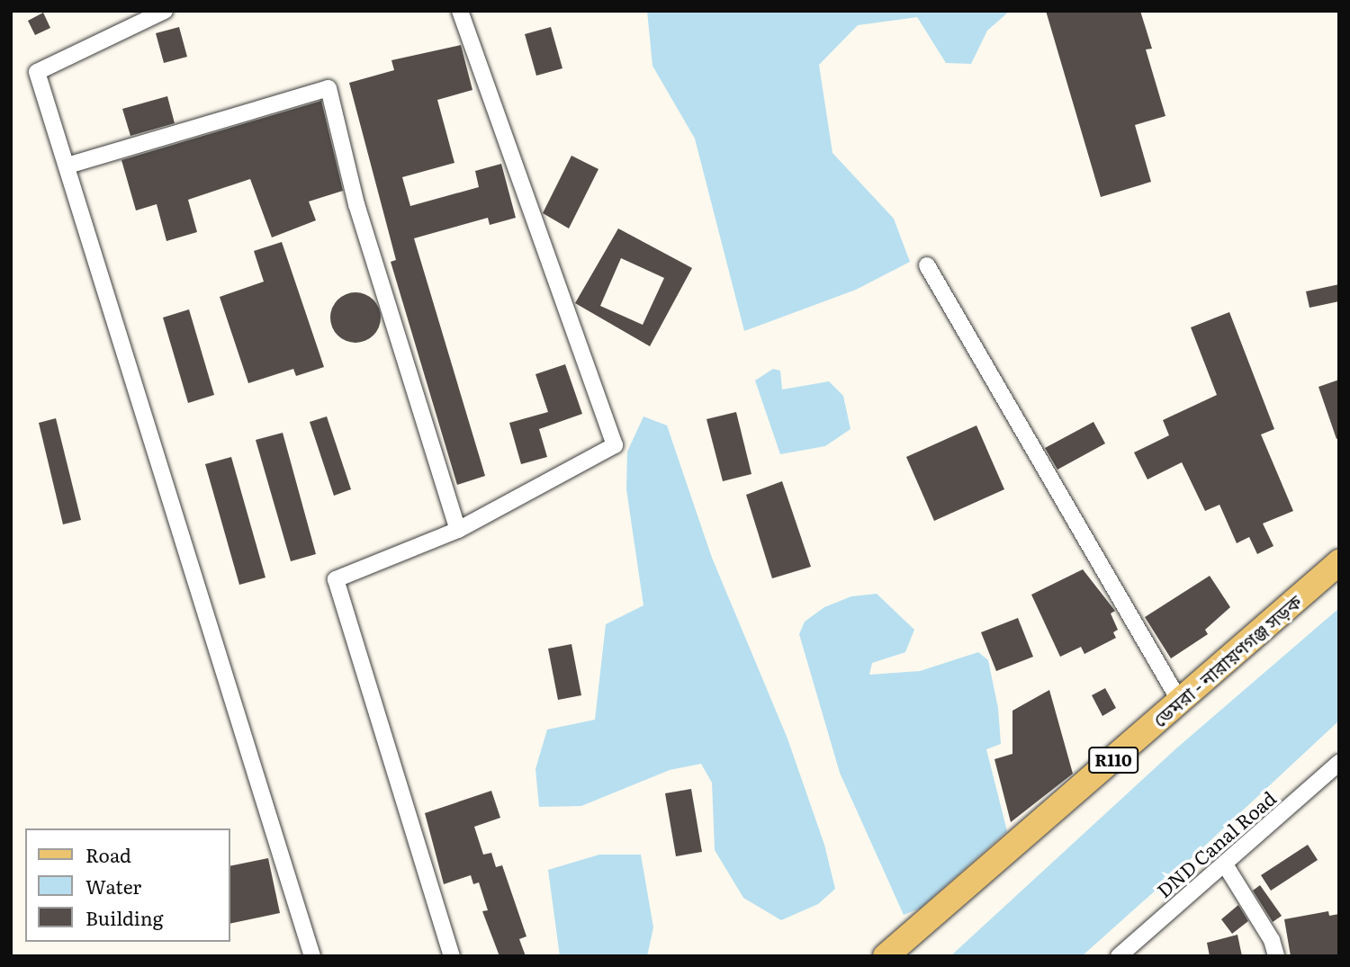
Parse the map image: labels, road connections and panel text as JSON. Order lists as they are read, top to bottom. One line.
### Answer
{"streets":{"main road":["ডেমরা - নারায়ণগঞ্জ সড়ক","R110"],"street":["DND Canal Road"]},"legend":["Road","Water","Building"]}
